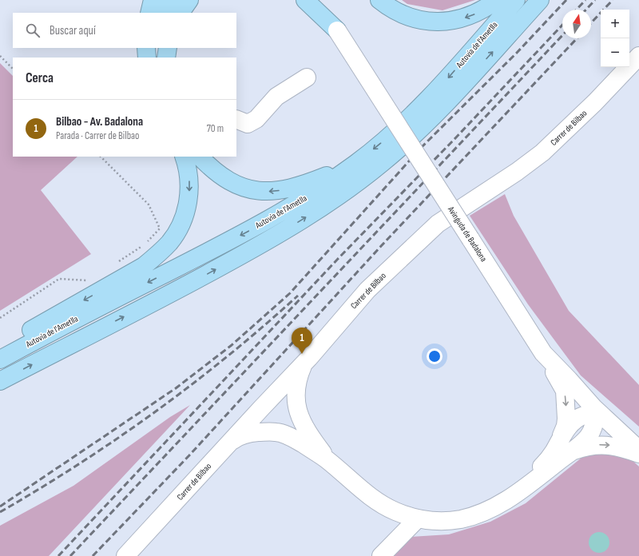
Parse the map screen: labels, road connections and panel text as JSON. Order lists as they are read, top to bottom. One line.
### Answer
{"streets":{"highway":["Autovia de l'Ametlla"],"street":["Carrer de Bilbao","Avinguda de Badalona"]},"north":"top","page":{"map_buttons":["+","−"],"search":"Buscar aquí","heading":"Cerca","list":[{"mark":"1","name":"Bilbao - Av. Badalona","note":"Parada · Carrer de Bilbao","value":"70 m"}],"pins":"1"}}
